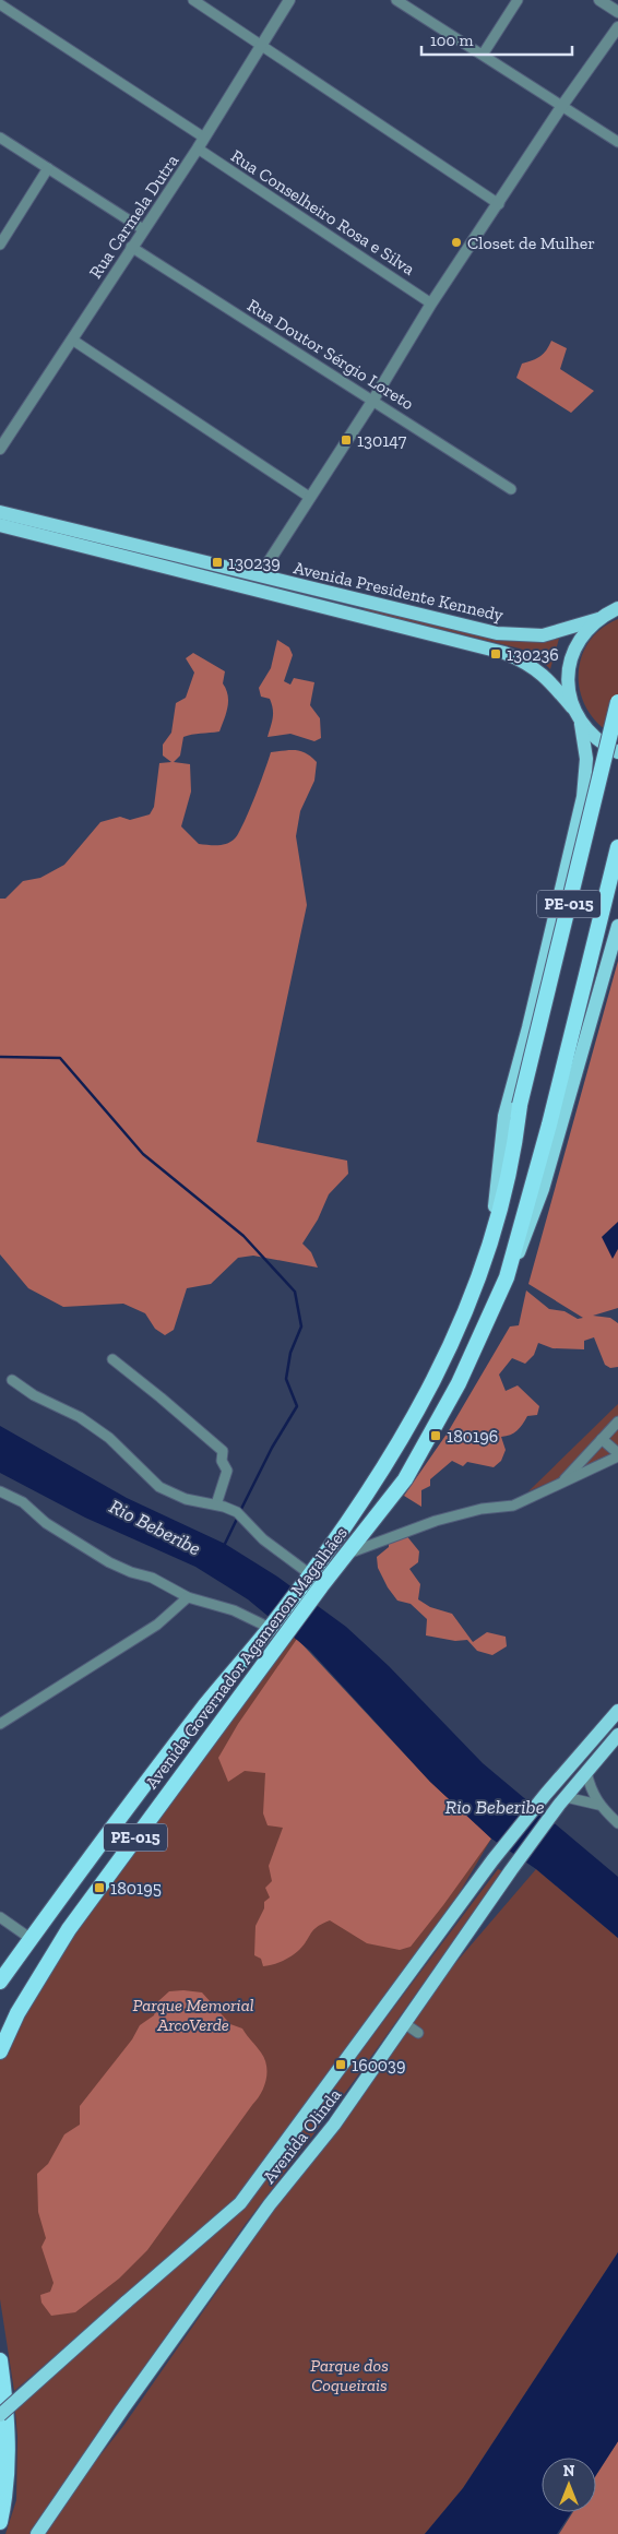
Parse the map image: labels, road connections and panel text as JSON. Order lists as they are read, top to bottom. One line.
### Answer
{"streets":{"highway":["PE-015","Avenida Governador Agamenon Magalhães"],"main road":["Avenida Presidente Kennedy","Avenida Olinda"],"street":["Rua Conselheiro Rosa e Silva","Rua Carmela Dutra","Rua Doutor Sérgio Loreto"]},"crossings":[["Rua Conselheiro Rosa e Silva","Rua Carmela Dutra"],["Rua Carmela Dutra","Rua Doutor Sérgio Loreto"]],"water":["Rio Beberibe"],"parks":["Parque Memorial ArcoVerde","Parque dos Coqueirais"],"places":{"other":["Closet de Mulher"],"transit":["130147","130239","130236","180196","180195","160039"]},"scale_bar":"100 m","north":"top"}
